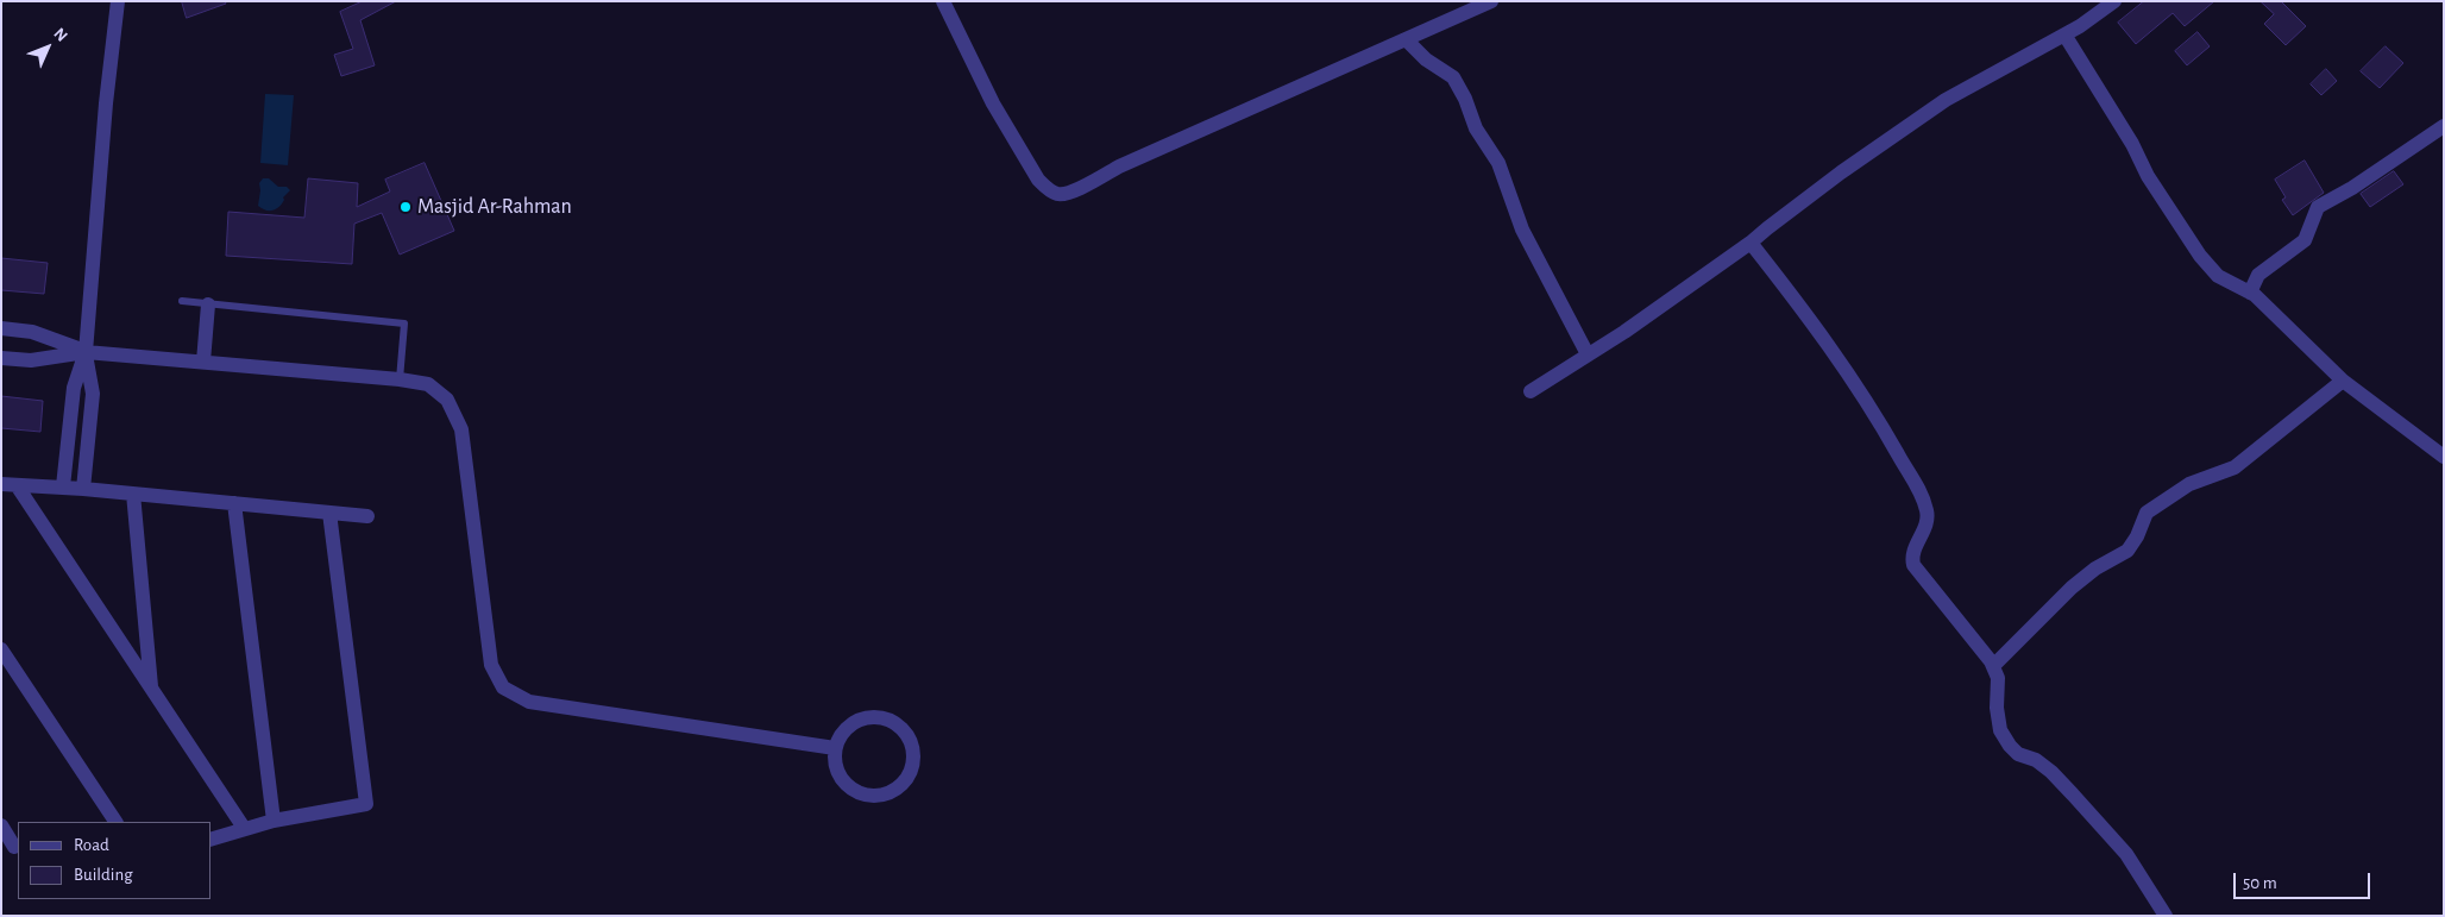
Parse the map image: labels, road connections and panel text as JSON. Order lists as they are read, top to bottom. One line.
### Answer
{"places":["Masjid Ar-Rahman"],"legend":["Road","Building"],"scale_bar":"50 m","north":"top right"}
